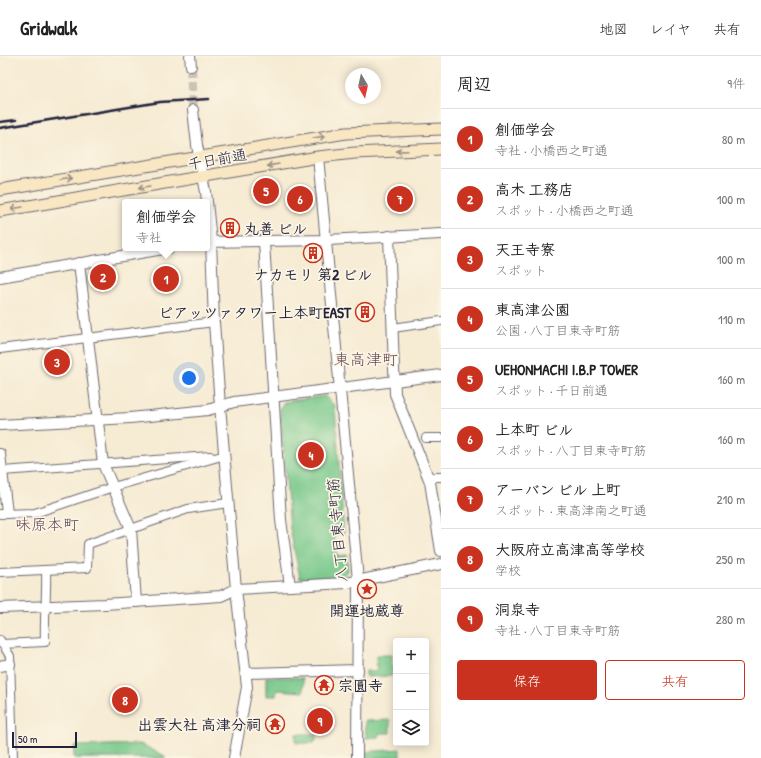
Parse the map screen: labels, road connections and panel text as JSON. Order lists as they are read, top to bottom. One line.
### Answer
{"streets":{"main road":["千日前通"],"street":["八丁目東寺町筋"]},"crossings":[["千日前通","八丁目東寺町筋"]],"districts":["東高津町","味原本町"],"places":{"building":["丸善 ビル","ナカモリ 第2 ビル","ピアッツァタワー上本町EAST"],"place":["開運地蔵尊"],"temple":["宗圓寺","出雲大社 高津分祠"]},"scale_bar":"50 m","north":"bottom","page":{"header":"Gridwalk","nav":["地図","レイヤ","共有"],"heading":["周辺","9件"],"list":[{"mark":"1","name":"創価学会","note":"寺社 · 小橋西之町通","value":"80 m"},{"mark":"2","name":"高木 工務店","note":"スポット · 小橋西之町通","value":"100 m"},{"mark":"3","name":"天王寺寮","note":"スポット","value":"100 m"},{"mark":"4","name":"東高津公園","note":"公園 · 八丁目東寺町筋","value":"110 m"},{"mark":"5","name":"UEHONMACHI I.B.P TOWER","note":"スポット · 千日前通","value":"160 m"},{"mark":"6","name":"上本町 ビル","note":"スポット · 八丁目東寺町筋","value":"160 m"},{"mark":"7","name":"アーバン ビル 上町","note":"スポット · 東高津南之町通","value":"210 m"},{"mark":"8","name":"大阪府立高津高等学校","note":"学校","value":"250 m"},{"mark":"9","name":"洞泉寺","note":"寺社 · 八丁目東寺町筋","value":"280 m"}],"pins":["5","6","7","2","1","3","4","8","9"],"popup":["創価学会","寺社"],"map_buttons":["+","−"],"buttons":["保存","共有"],"scale":"50 m"}}
